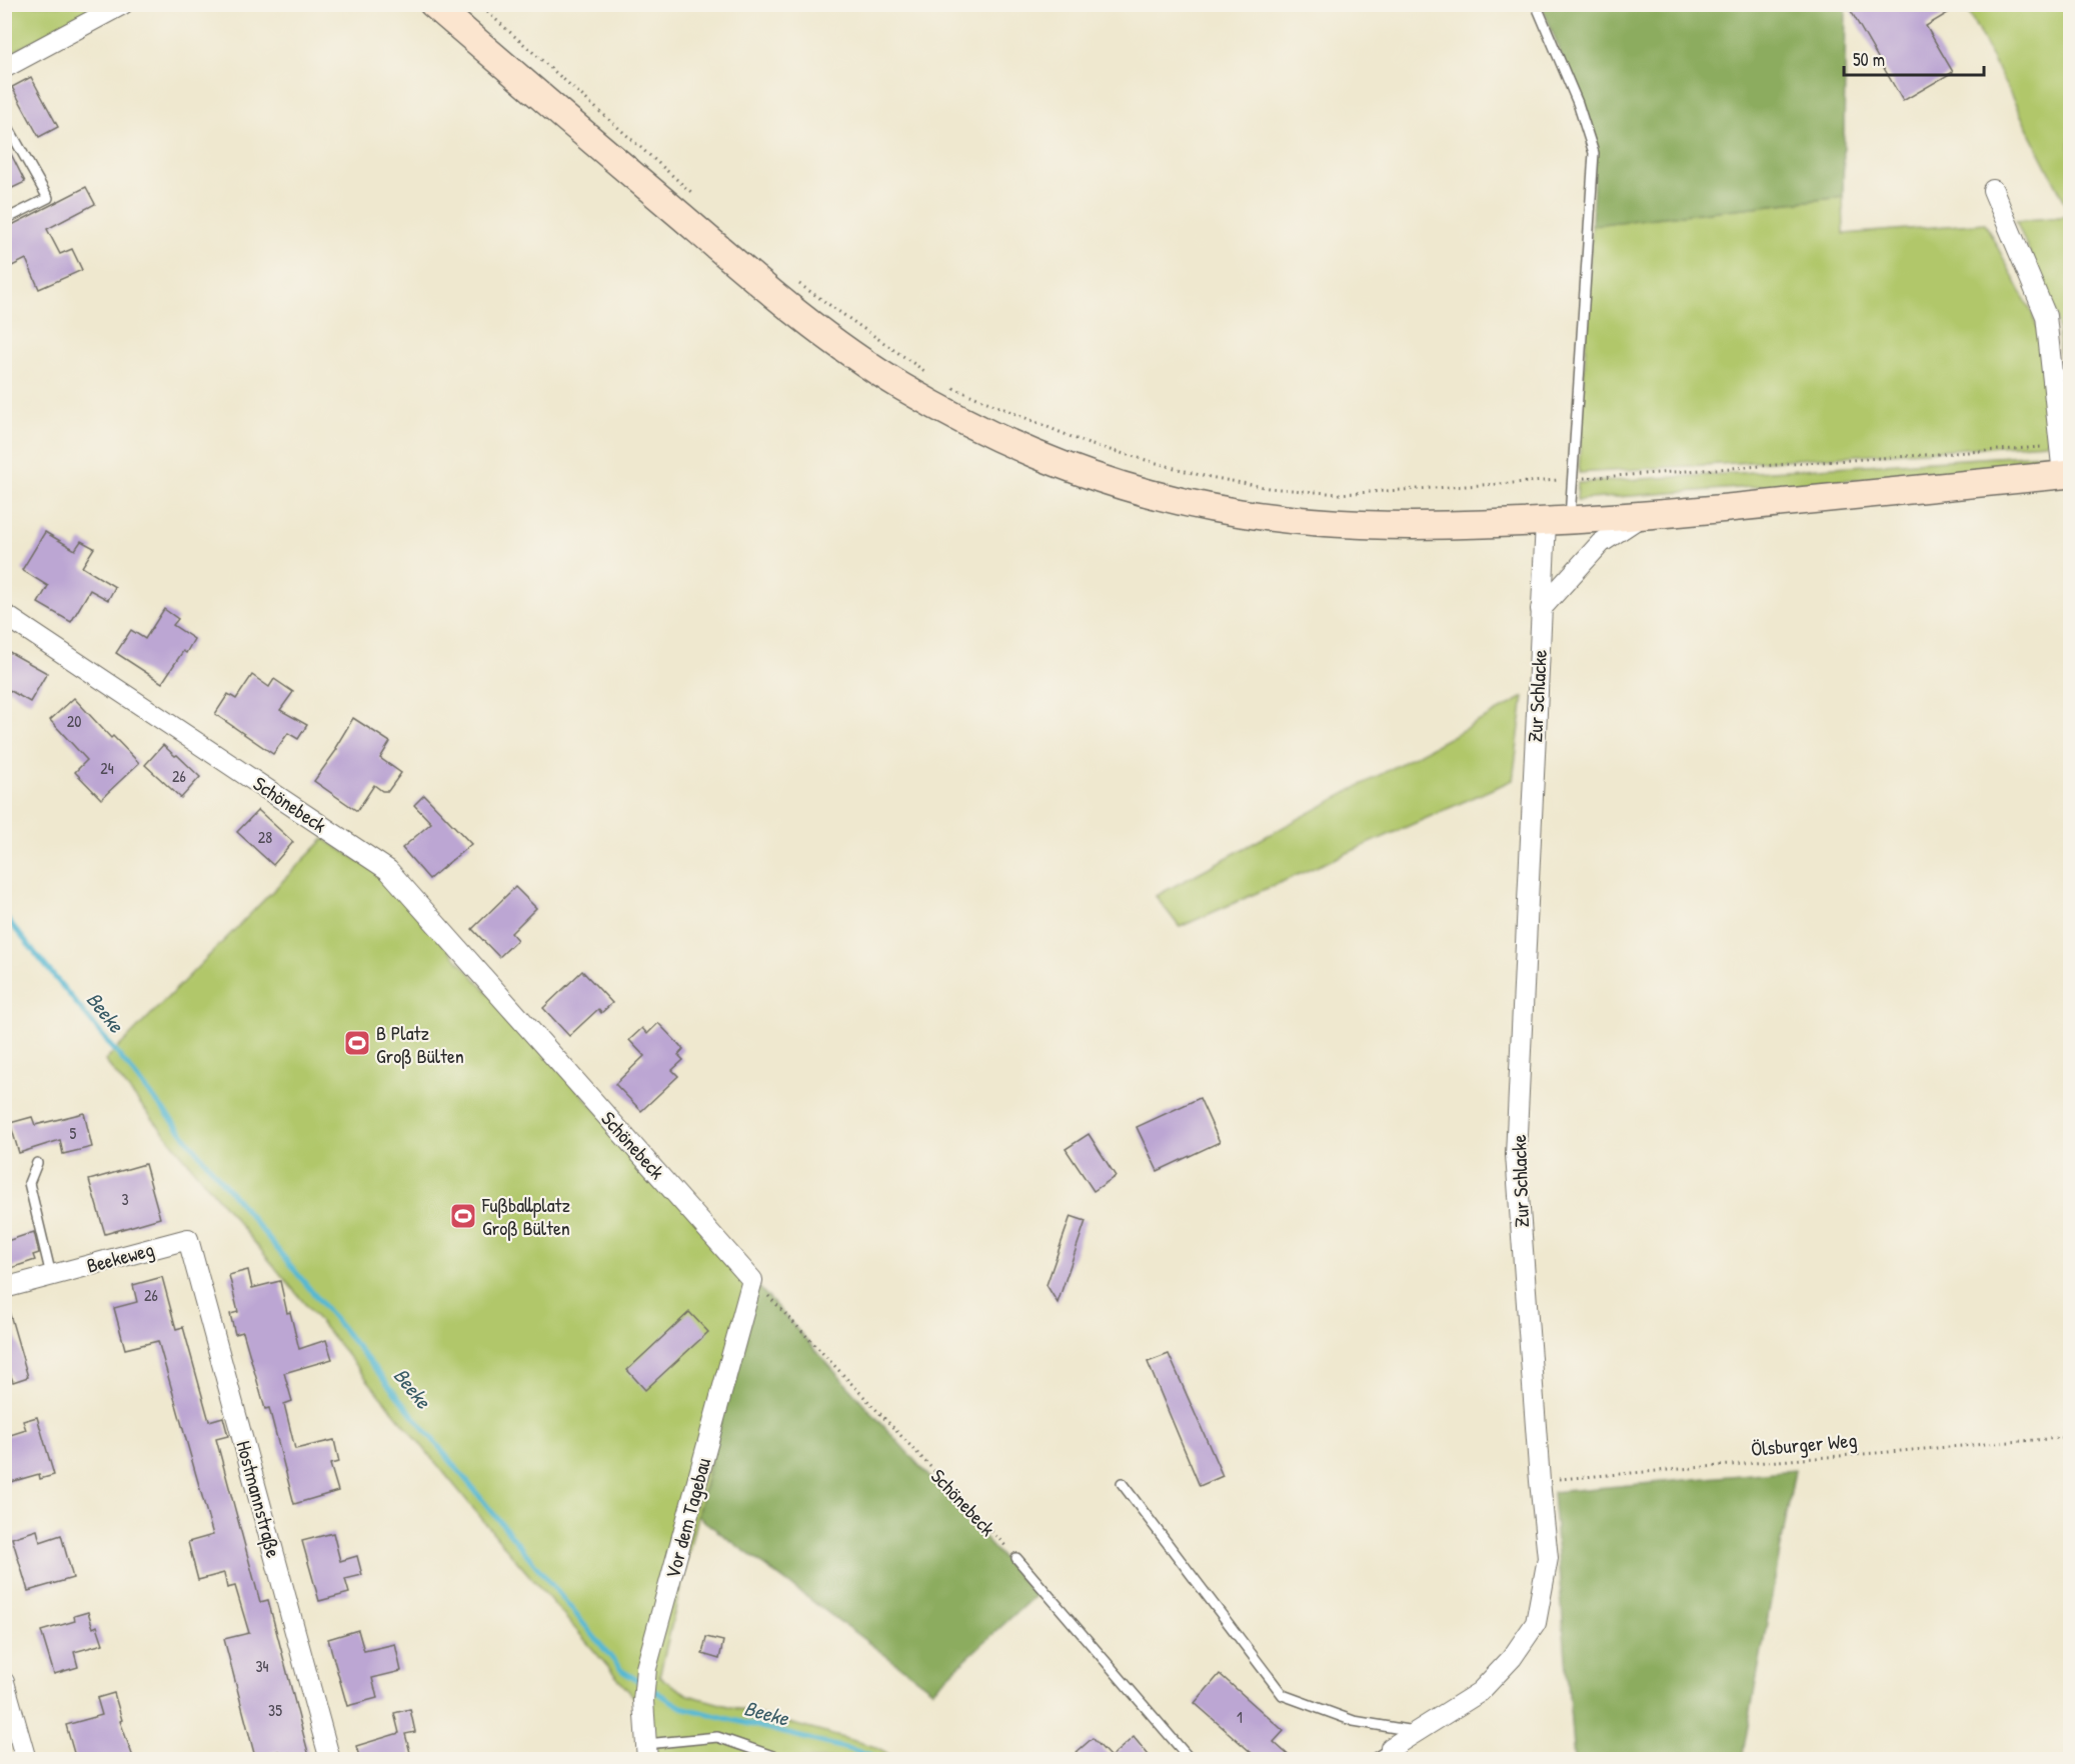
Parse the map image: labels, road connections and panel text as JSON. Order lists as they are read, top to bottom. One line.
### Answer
{"streets":{"street":["Zur Schlacke","Schönebeck","Beekeweg","Hostmannstraße","Vor dem Tagebau"],"path":["Ölsburger Weg"]},"crossings":[["Zur Schlacke","Ölsburger Weg"],["Schönebeck","Vor dem Tagebau"],["Beekeweg","Hostmannstraße"]],"water":["Beeke"],"places":{"sports":["B Platz Groß Bülten","Fußballplatz Groß Bülten"]},"house_numbers":["20","24","26","28","5","3","26","34","35","1"],"scale_bar":"50 m"}
